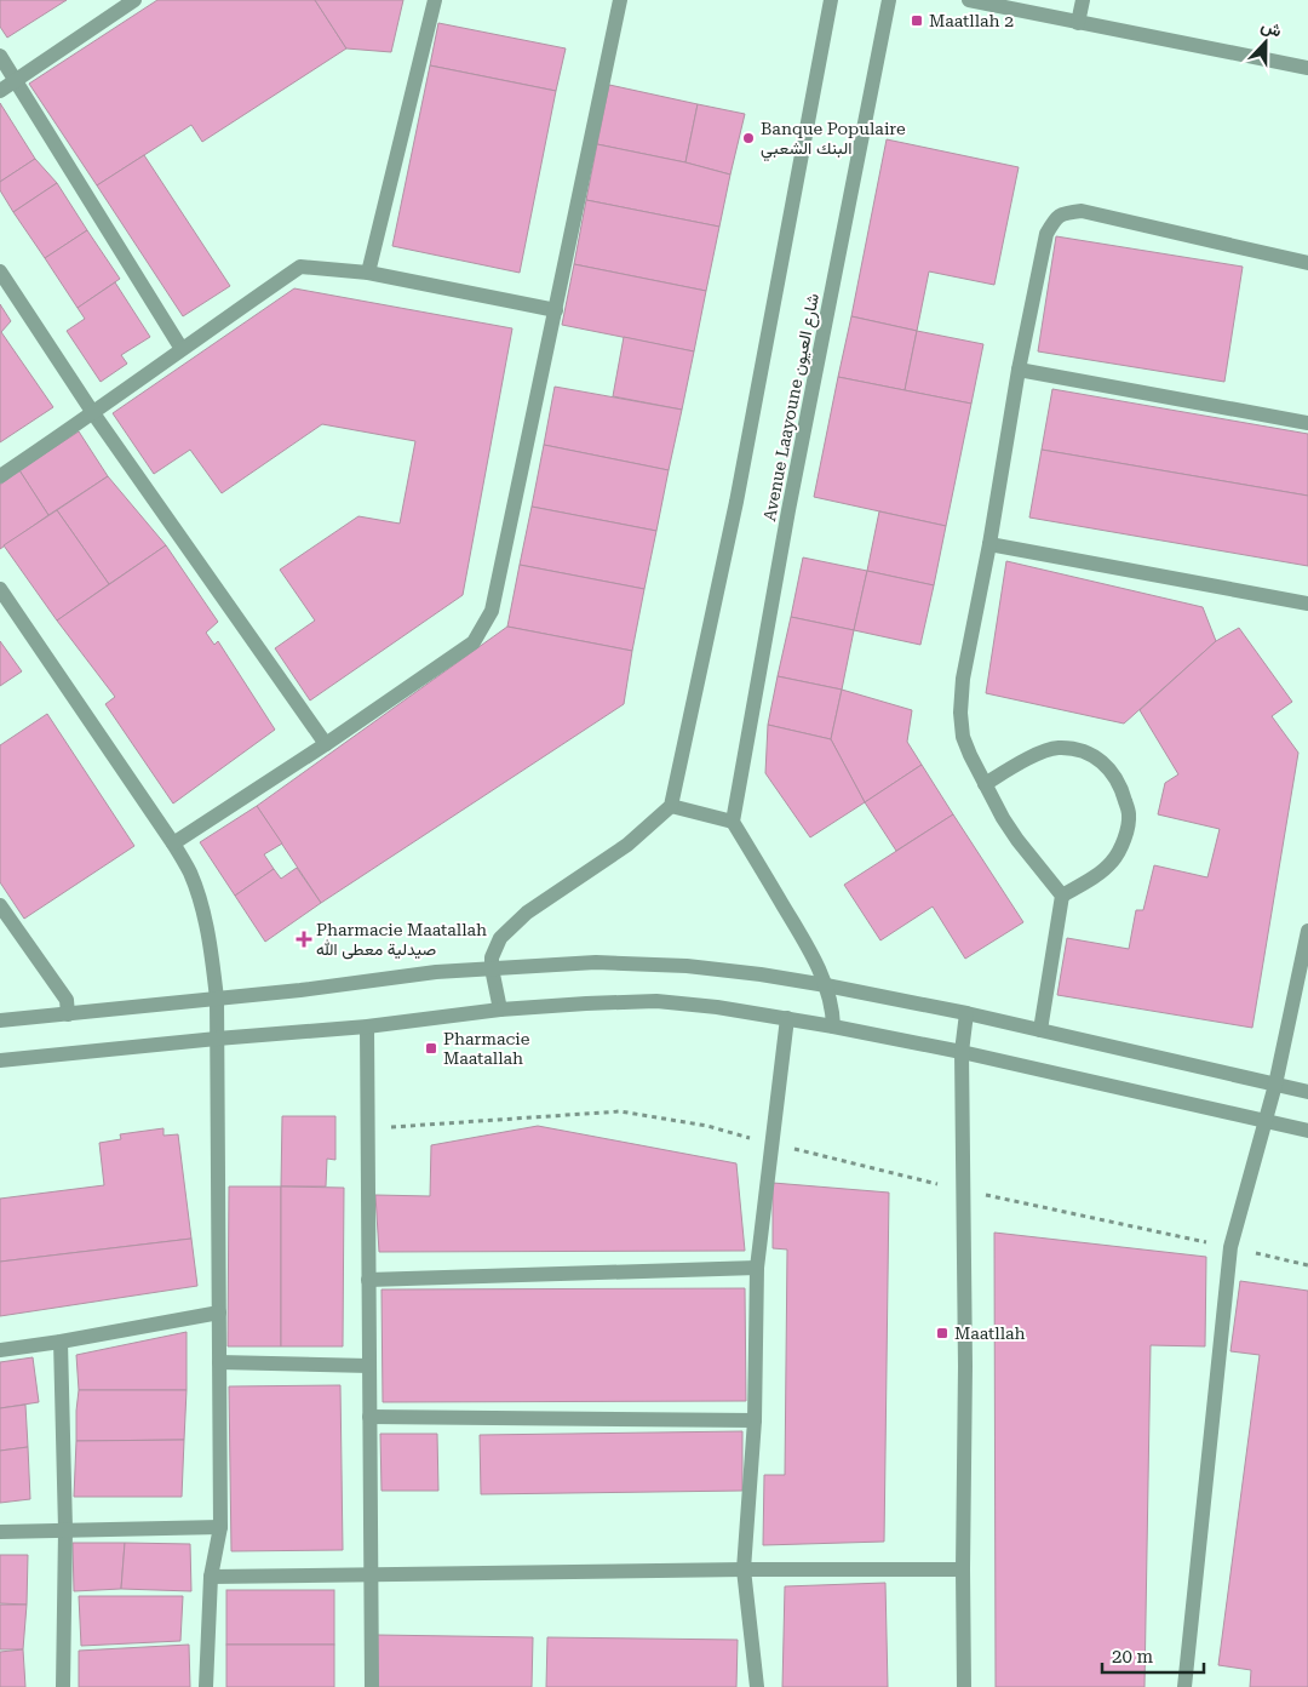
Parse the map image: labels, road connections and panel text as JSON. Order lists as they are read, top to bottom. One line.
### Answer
{"streets":{"street":["Avenue Laayoune شارع العيون"]},"places":{"transit":["Maatllah 2","Pharmacie Maatallah","Maatllah"],"other":["Banque Populaire البنك الشعبي"],"health":["Pharmacie Maatallah صيدلية معطى الله"]},"scale_bar":"20 m","north":"top"}
